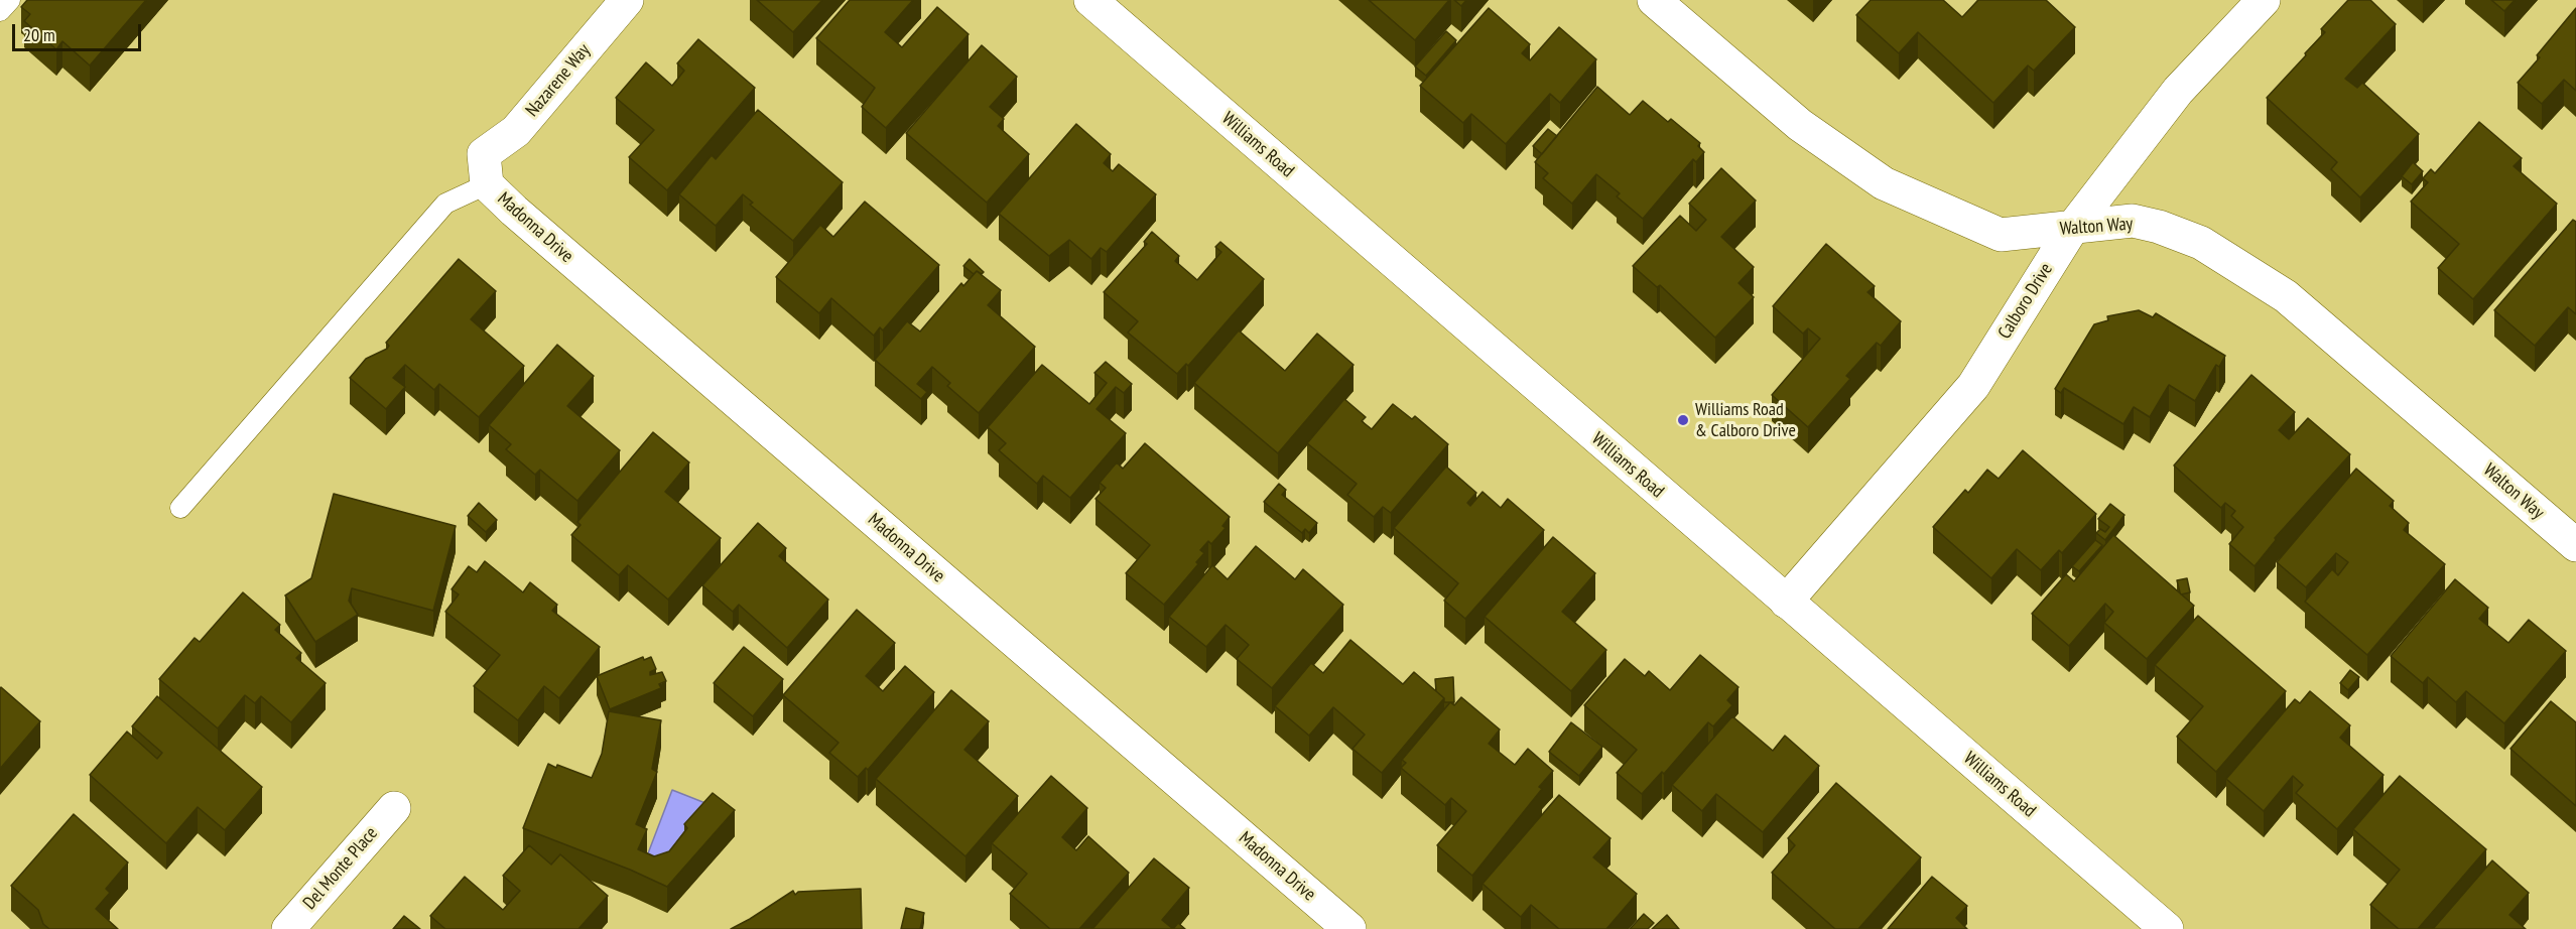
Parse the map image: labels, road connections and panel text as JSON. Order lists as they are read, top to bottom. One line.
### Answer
{"streets":{"street":["Nazarene Way","Williams Road","Walton Way","Madonna Drive","Calboro Drive","Del Monte Place"]},"crossings":[["Nazarene Way","Madonna Drive"],["Williams Road","Calboro Drive"],["Walton Way","Calboro Drive"]],"places":["Williams Road & Calboro Drive"],"scale_bar":"20 m"}
